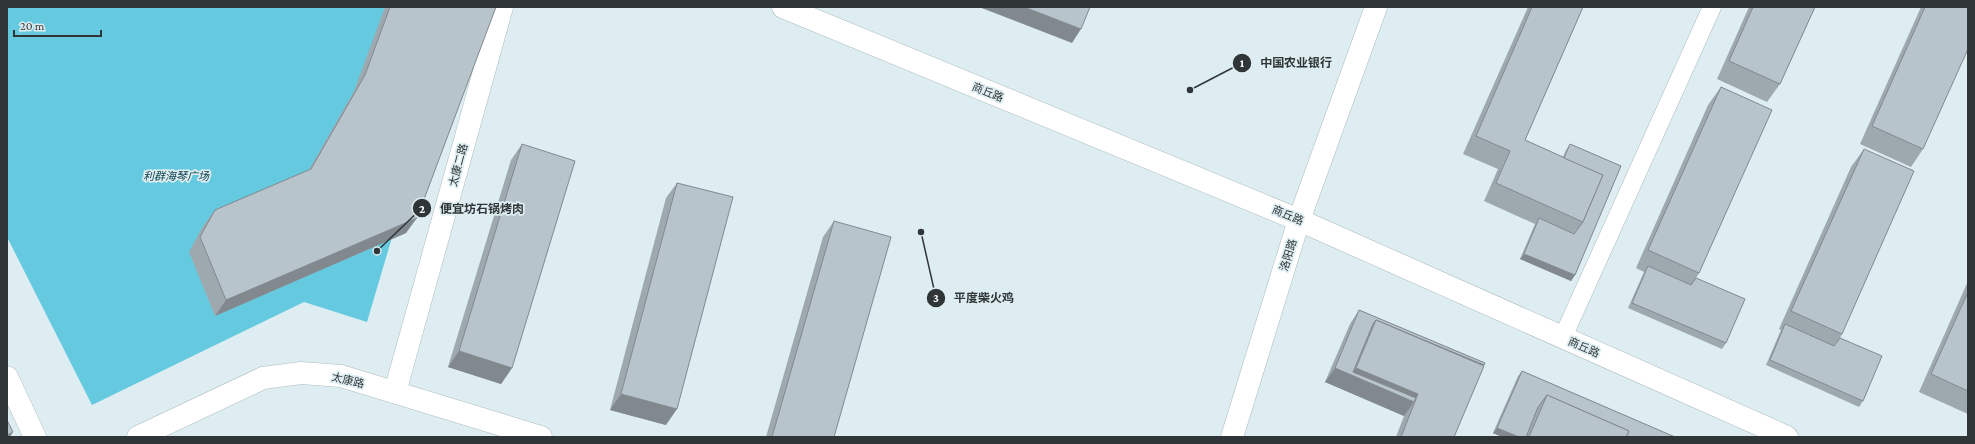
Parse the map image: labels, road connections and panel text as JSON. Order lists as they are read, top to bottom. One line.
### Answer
{"streets":{"street":["商丘路","太康二路","洛阳路","太康路"]},"crossings":[["商丘路","洛阳路"],["太康二路","太康路"]],"parks":["利群海琴广场"],"places":["中国农业银行","平度柴火鸡","便宜坊石锅烤肉"],"scale_bar":"20 m"}
